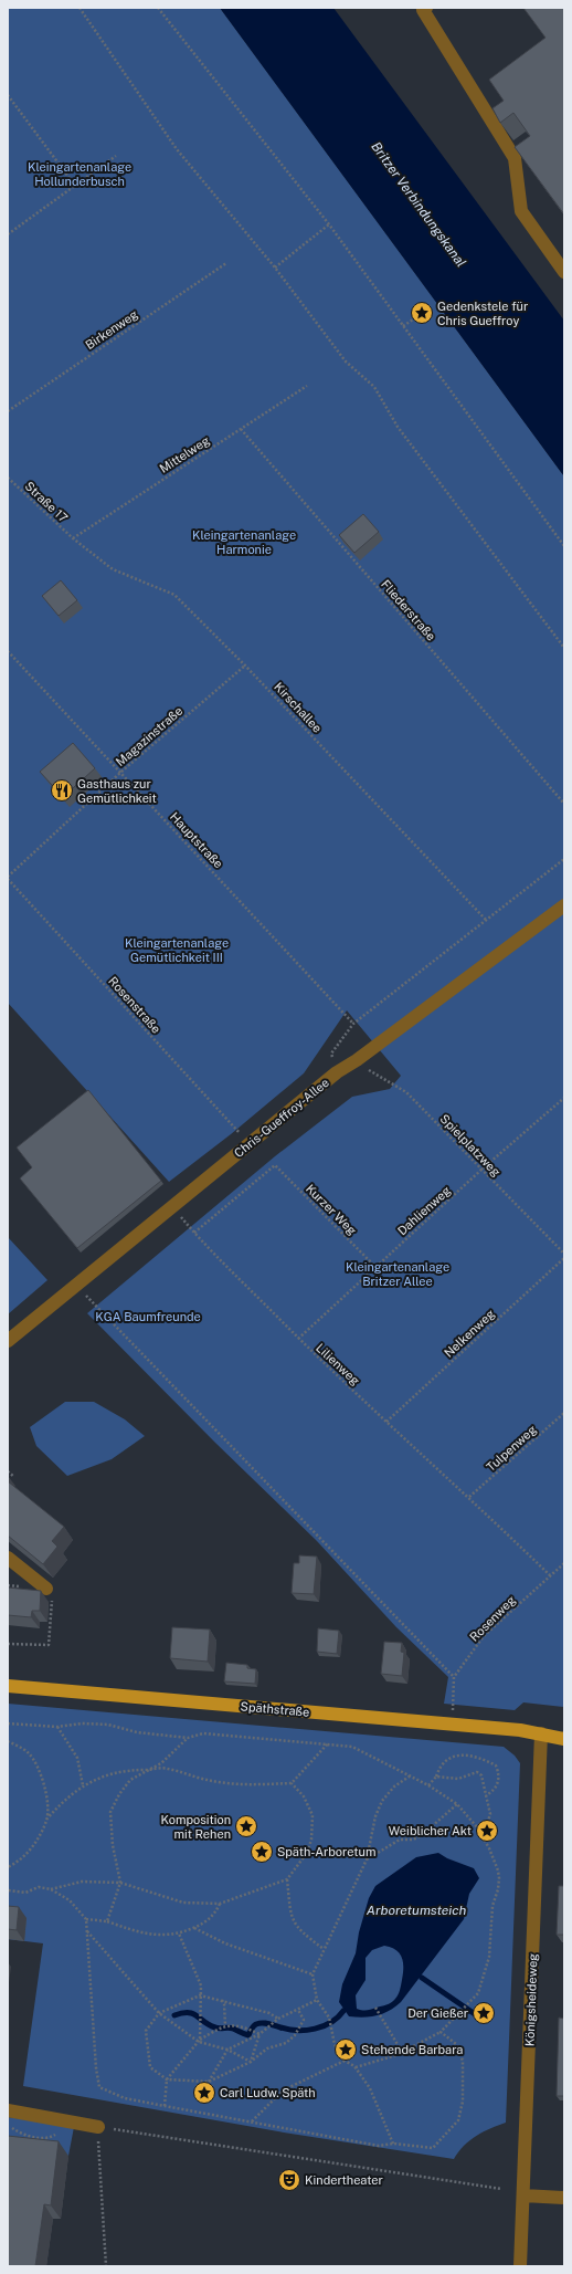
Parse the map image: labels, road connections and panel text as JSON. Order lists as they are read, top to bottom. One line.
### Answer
{"streets":{"main road":["Späthstraße"],"street":["Chris-Gueffroy-Allee","Königsheideweg"],"path":["Birkenweg","Mittelweg","Straße 17","Fliederstraße","Kirschallee","Magazinstraße","Hauptstraße","Rosenstraße","Spielplatzweg","Kurzer Weg","Dahlienweg","Nelkenweg","Lilienweg","Tulpenweg","Rosenweg"]},"crossings":[["Mittelweg","Straße 17"],["Mittelweg","Fliederstraße"],["Mittelweg","Kirschallee"],["Straße 17","Kirschallee"],["Kirschallee","Magazinstraße"],["Magazinstraße","Hauptstraße"],["Magazinstraße","Rosenstraße"],["Rosenstraße","Chris-Gueffroy-Allee"],["Chris-Gueffroy-Allee","Spielplatzweg"],["Spielplatzweg","Dahlienweg"],["Kurzer Weg","Dahlienweg"],["Kurzer Weg","Lilienweg"],["Dahlienweg","Lilienweg"],["Nelkenweg","Lilienweg"],["Lilienweg","Tulpenweg"],["Lilienweg","Rosenweg"],["Späthstraße","Königsheideweg"]],"water":["Britzer Verbindungskanal","Arboretumsteich"],"parks":["Kleingartenanlage Hollunderbusch","Kleingartenanlage Harmonie","Kleingartenanlage Gemütlichkeit III","Kleingartenanlage Britzer Allee","KGA Baumfreunde"],"places":{"place":["Gedenkstele für Chris Gueffroy","Komposition mit Rehen","Weiblicher Akt","Späth-Arboretum","Der Gießer","Stehende Barbara","Carl Ludw. Späth"],"restaurant":["Gasthaus zur Gemütlichkeit"],"theatre":["Kindertheater"]}}
